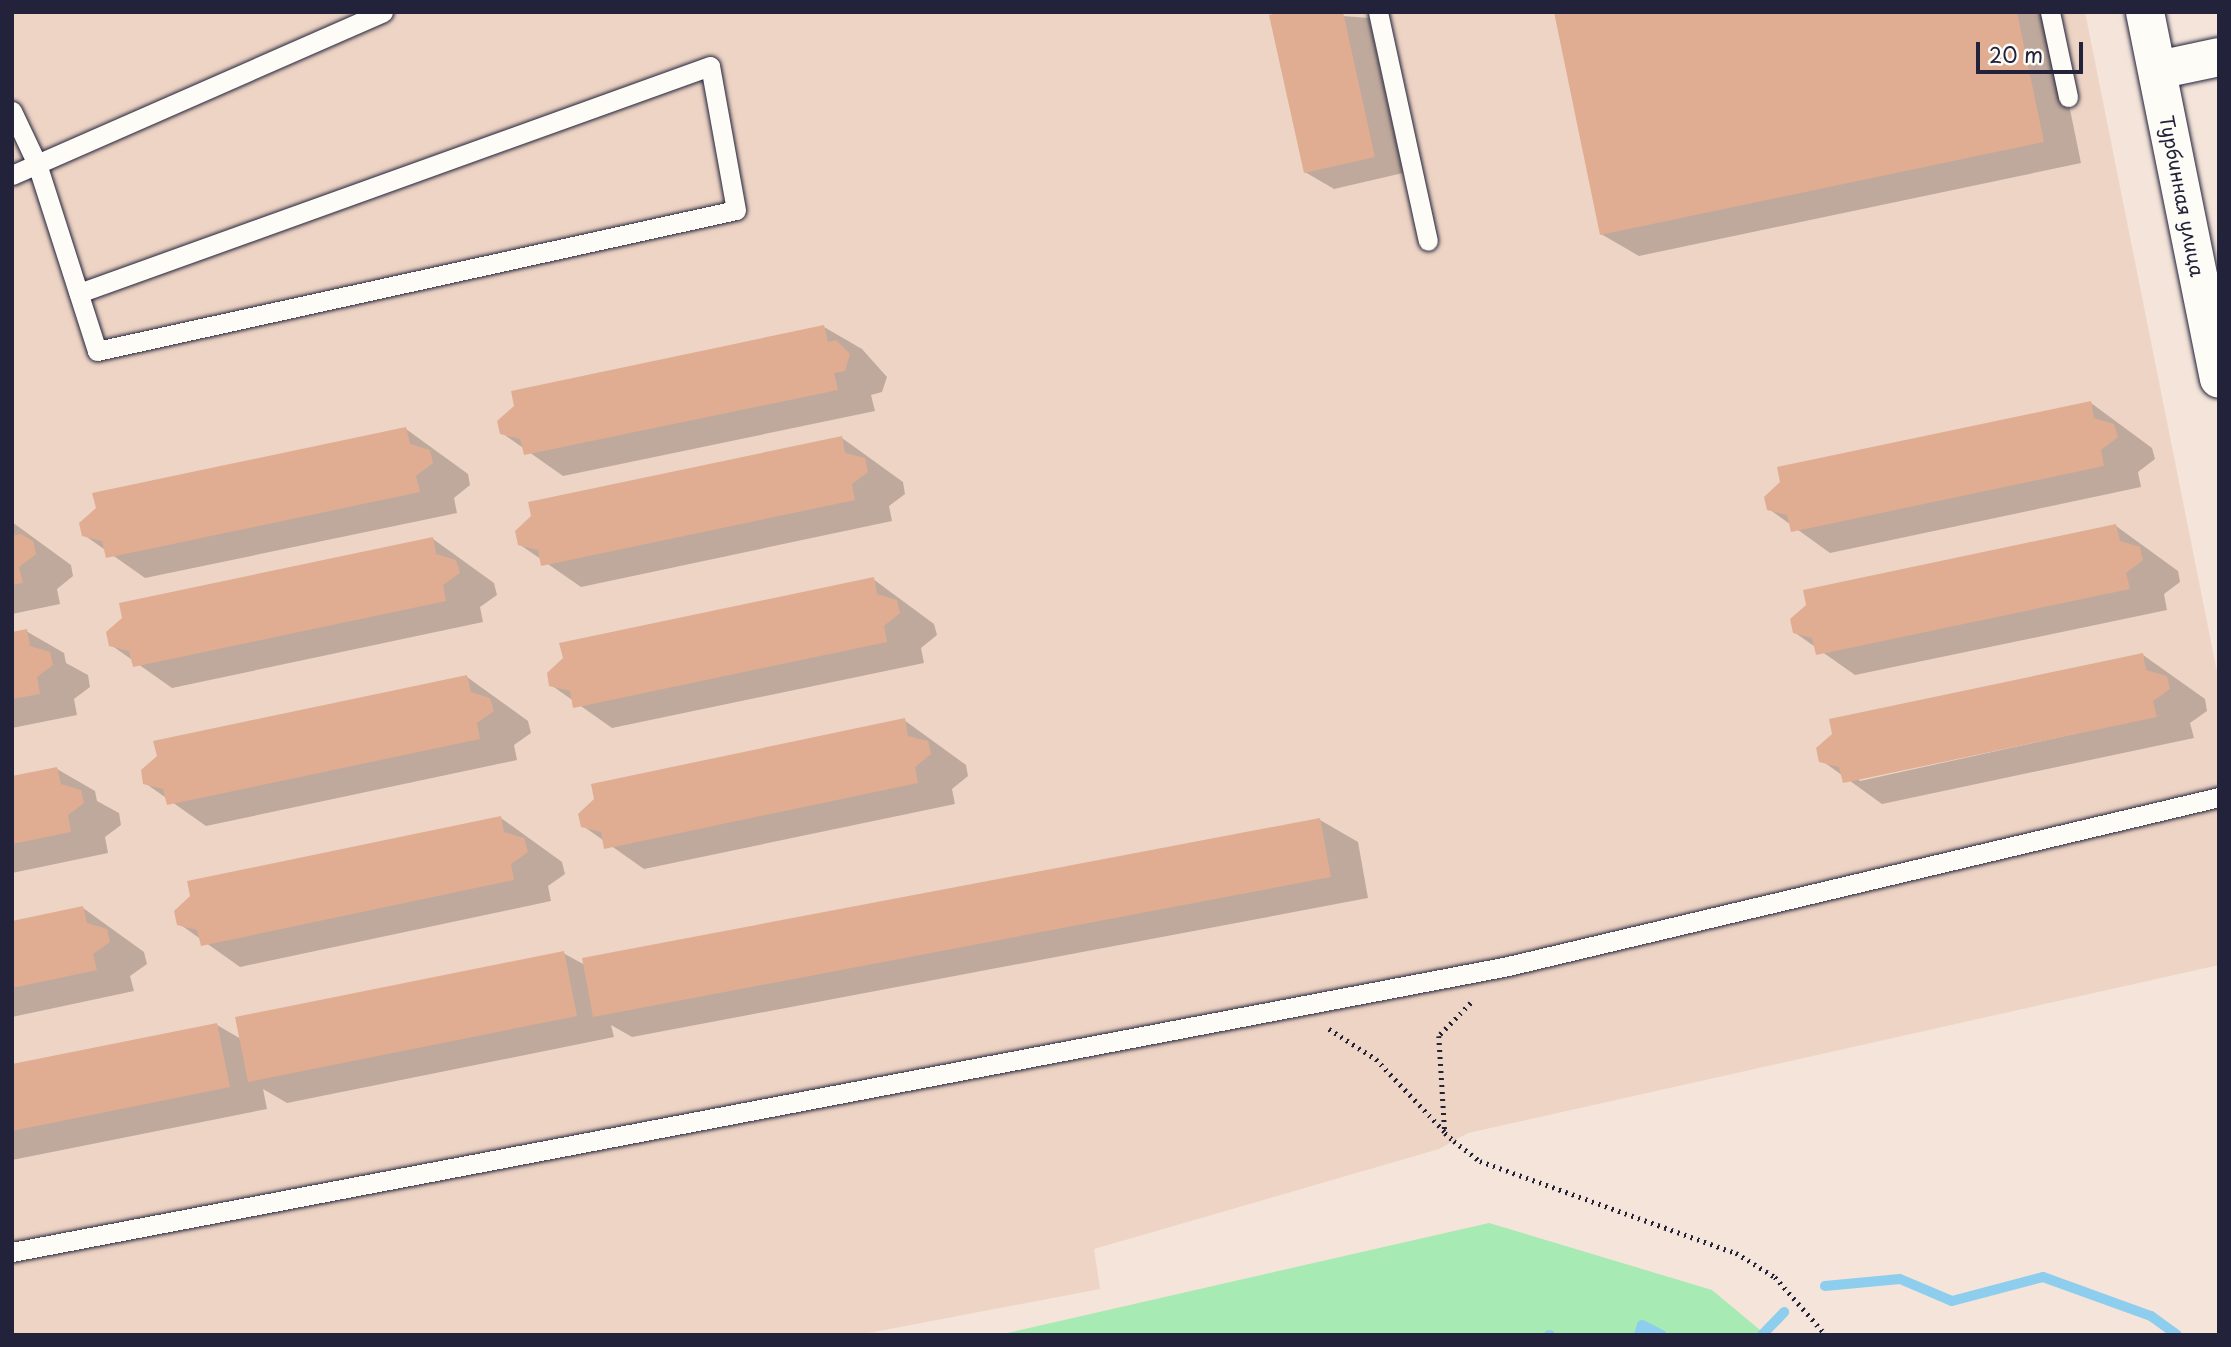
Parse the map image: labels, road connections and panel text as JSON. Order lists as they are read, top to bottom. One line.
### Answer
{"streets":{"street":["Турбинная улица"]},"scale_bar":"20 m"}
